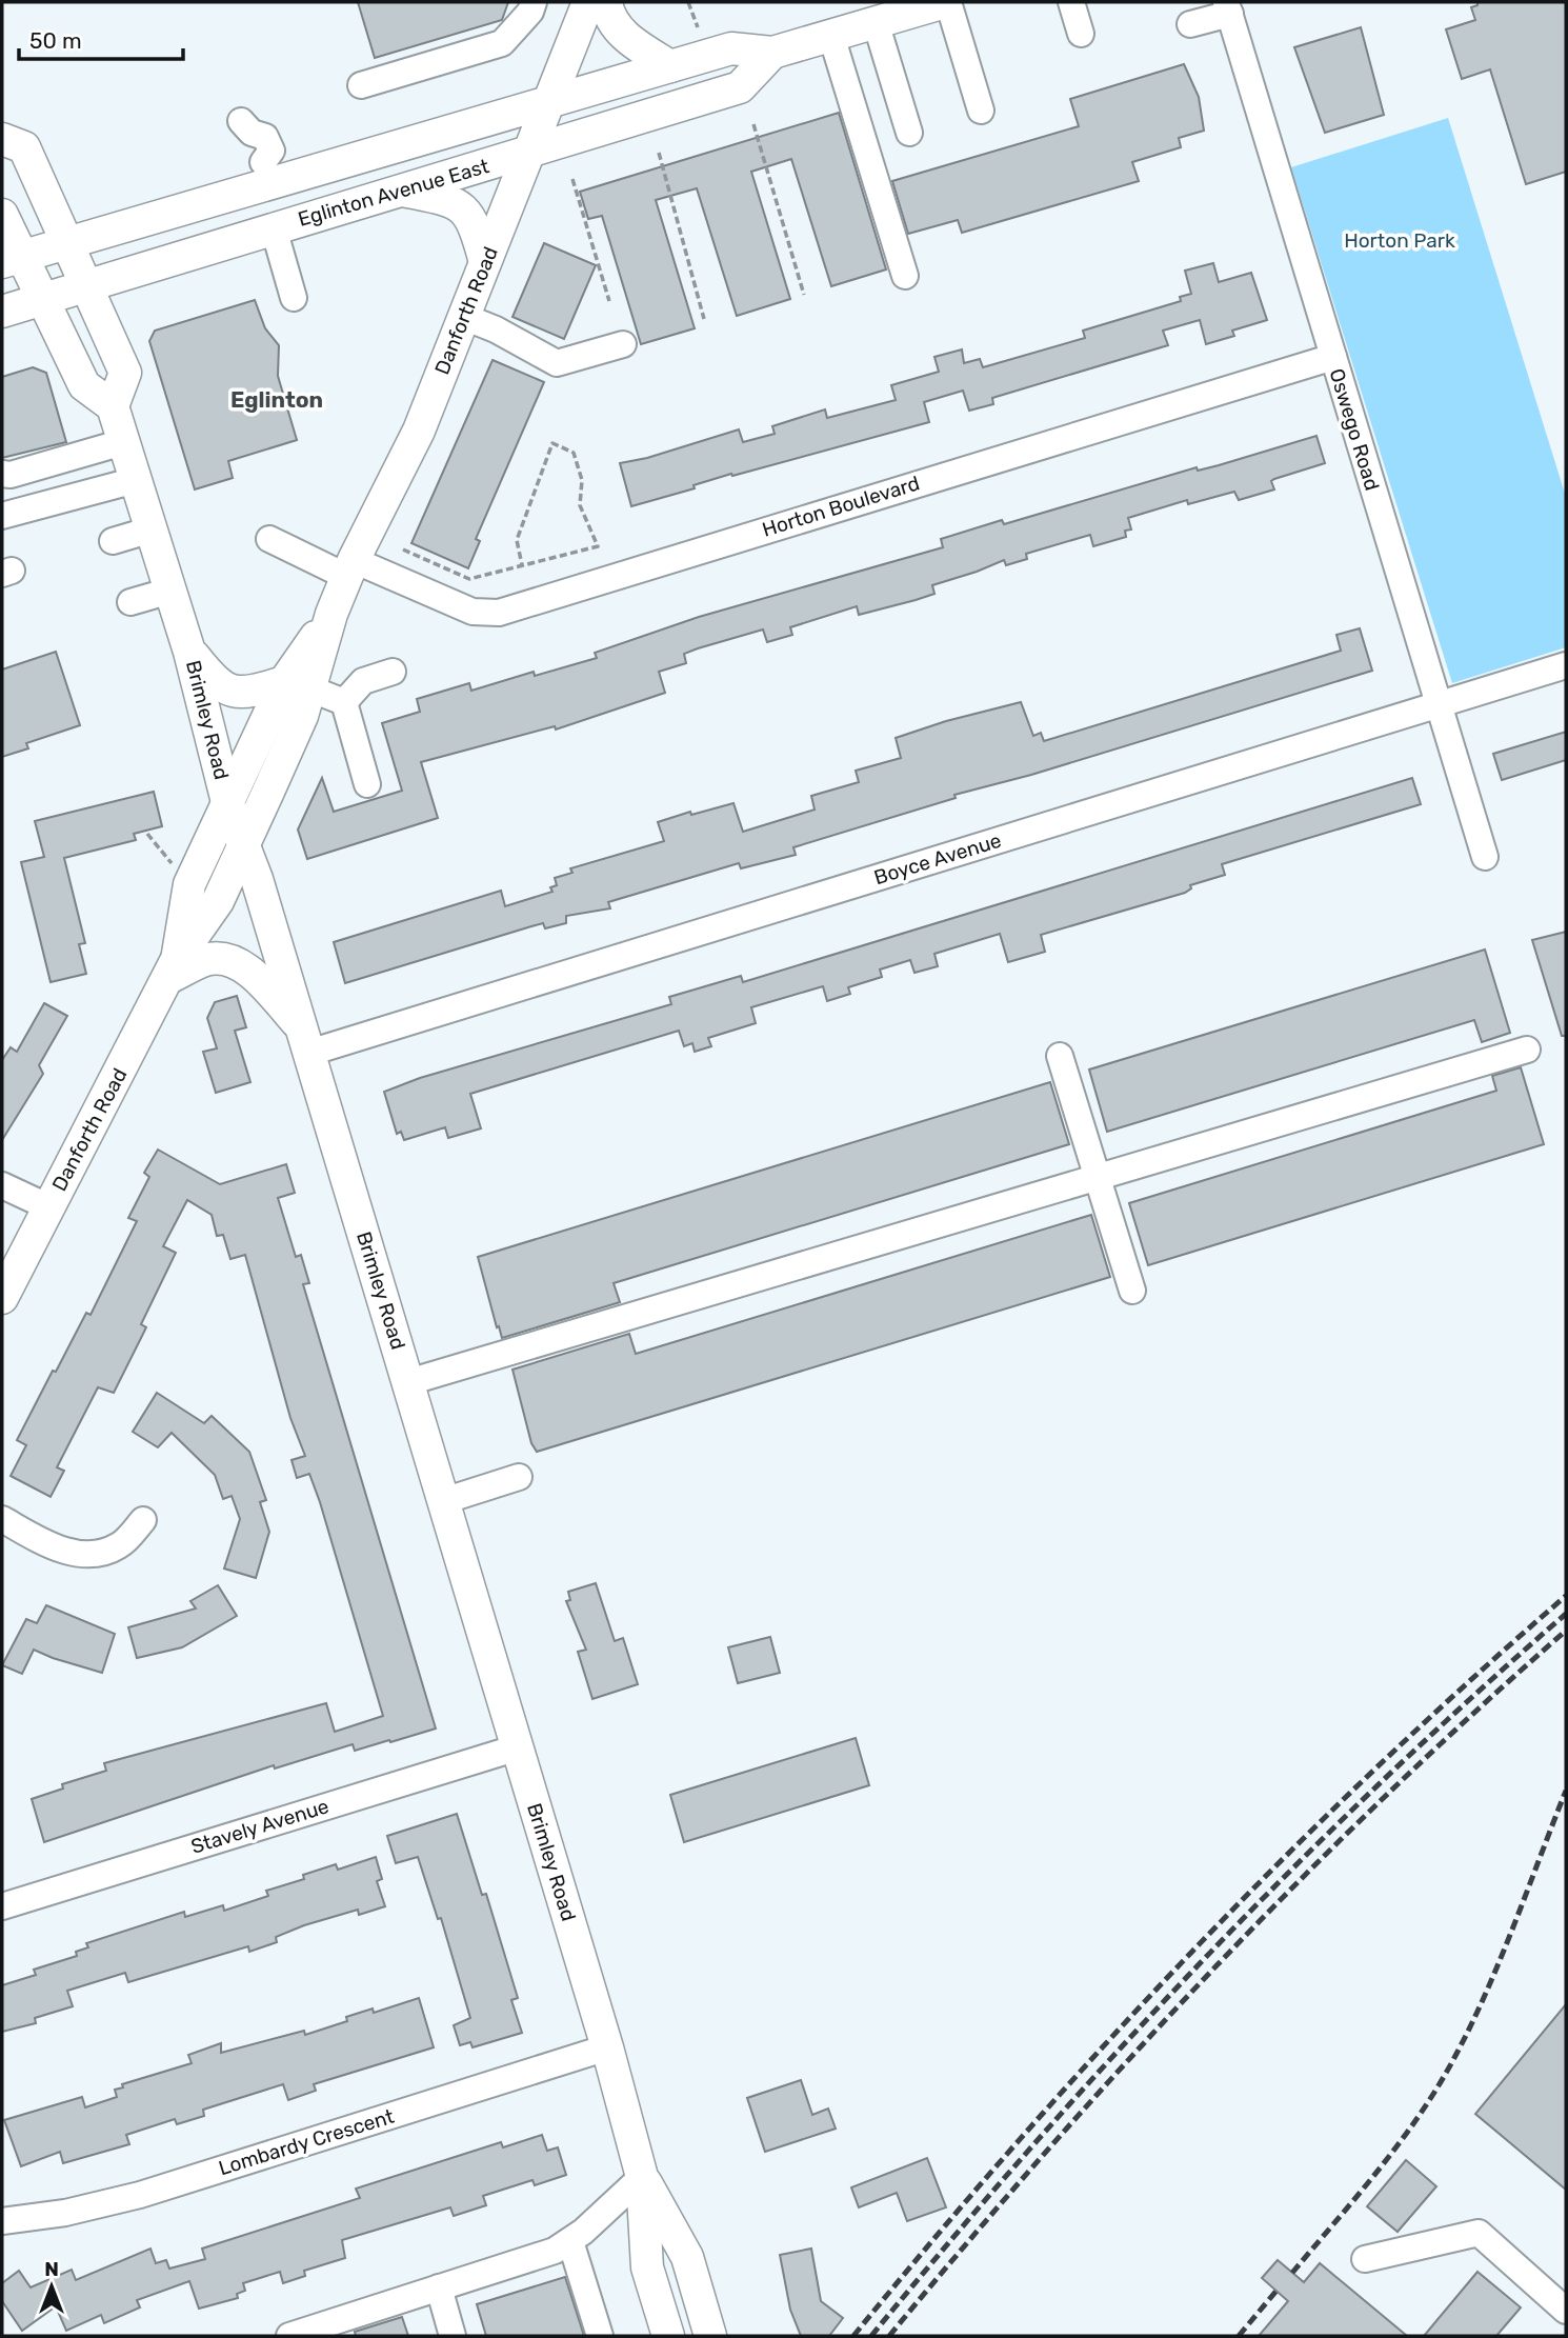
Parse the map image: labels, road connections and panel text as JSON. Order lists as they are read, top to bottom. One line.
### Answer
{"streets":{"main road":["Eglinton Avenue East","Danforth Road","Brimley Road"],"street":["Oswego Road","Horton Boulevard","Boyce Avenue","Stavely Avenue","Lombardy Crescent"]},"crossings":[["Eglinton Avenue East","Danforth Road"],["Danforth Road","Horton Boulevard"],["Danforth Road","Brimley Road"],["Oswego Road","Horton Boulevard"],["Oswego Road","Boyce Avenue"],["Brimley Road","Boyce Avenue"],["Brimley Road","Stavely Avenue"],["Brimley Road","Lombardy Crescent"]],"districts":["Eglinton"],"parks":["Horton Park"],"scale_bar":"50 m","north":"top"}
